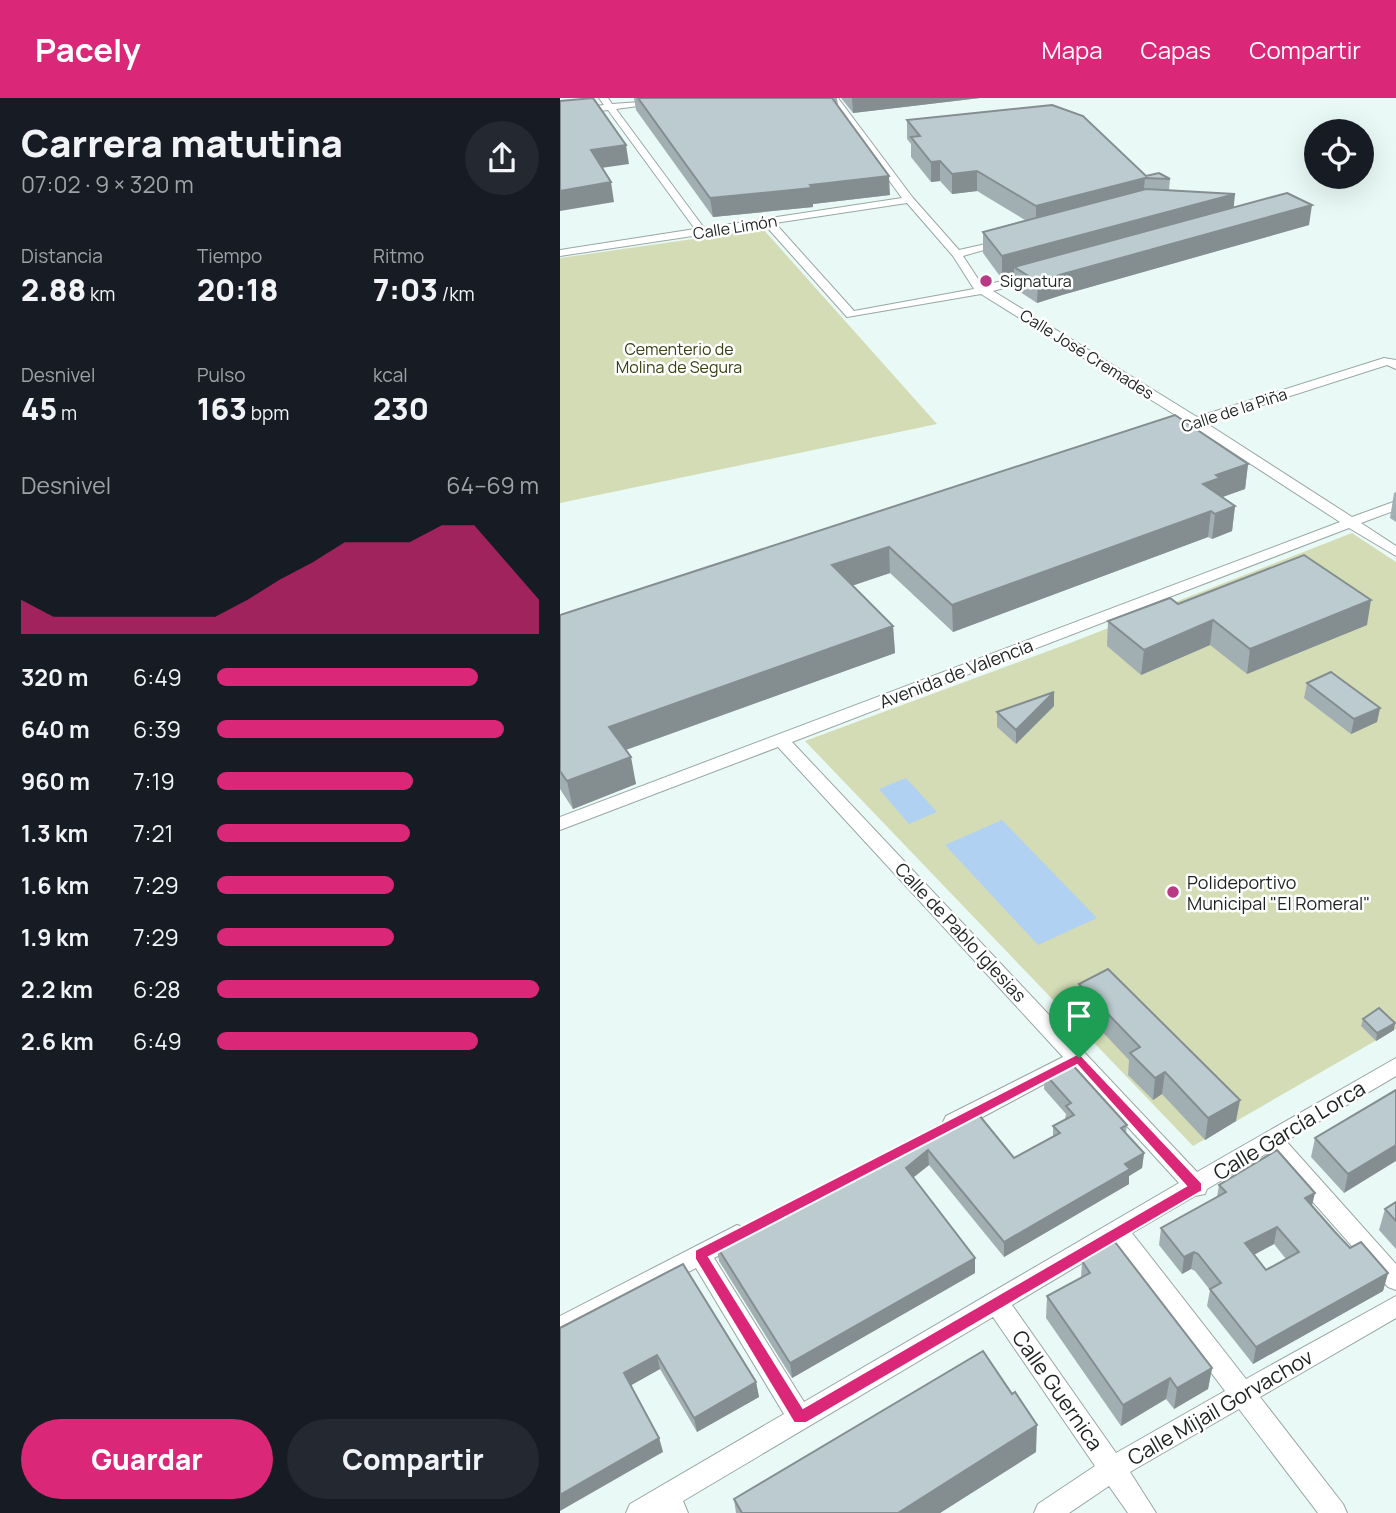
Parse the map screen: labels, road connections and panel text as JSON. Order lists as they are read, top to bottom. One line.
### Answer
{"streets":{"street":["Calle Limón","Calle José Cremades","Calle de la Piña","Avenida de Valencia","Calle de Pablo Iglesias","Calle García Lorca","Calle Guernica","Calle Mijail Gorvachov"]},"crossings":[["Calle Limón","Calle José Cremades"],["Calle José Cremades","Calle de la Piña"],["Calle José Cremades","Avenida de Valencia"],["Avenida de Valencia","Calle de Pablo Iglesias"],["Calle de Pablo Iglesias","Calle García Lorca"],["Calle García Lorca","Calle Guernica"],["Calle Guernica","Calle Mijail Gorvachov"]],"parks":["Cementerio de Molina de Segura"],"places":["Signatura","Polideportivo Municipal \"El Romeral\""],"page":{"header":"Pacely","nav":["Mapa","Capas","Compartir"],"heading":["Carrera matutina","07:02 · 9 × 320 m"],"stats":[["Distancia","2.88 km"],["Tiempo","20:18"],["Ritmo","7:03 /km"],["Desnivel","45 m"],["Pulso","163 bpm"],["kcal","230"]],"chart":["Desnivel","64–69 m"],"list":[{"name":"320 m","note":"6:49"},{"name":"640 m","note":"6:39"},{"name":"960 m","note":"7:19"},{"name":"1.3 km","note":"7:21"},{"name":"1.6 km","note":"7:29"},{"name":"1.9 km","note":"7:29"},{"name":"2.2 km","note":"6:28"},{"name":"2.6 km","note":"6:49"}],"buttons":["Guardar","Compartir"]}}
